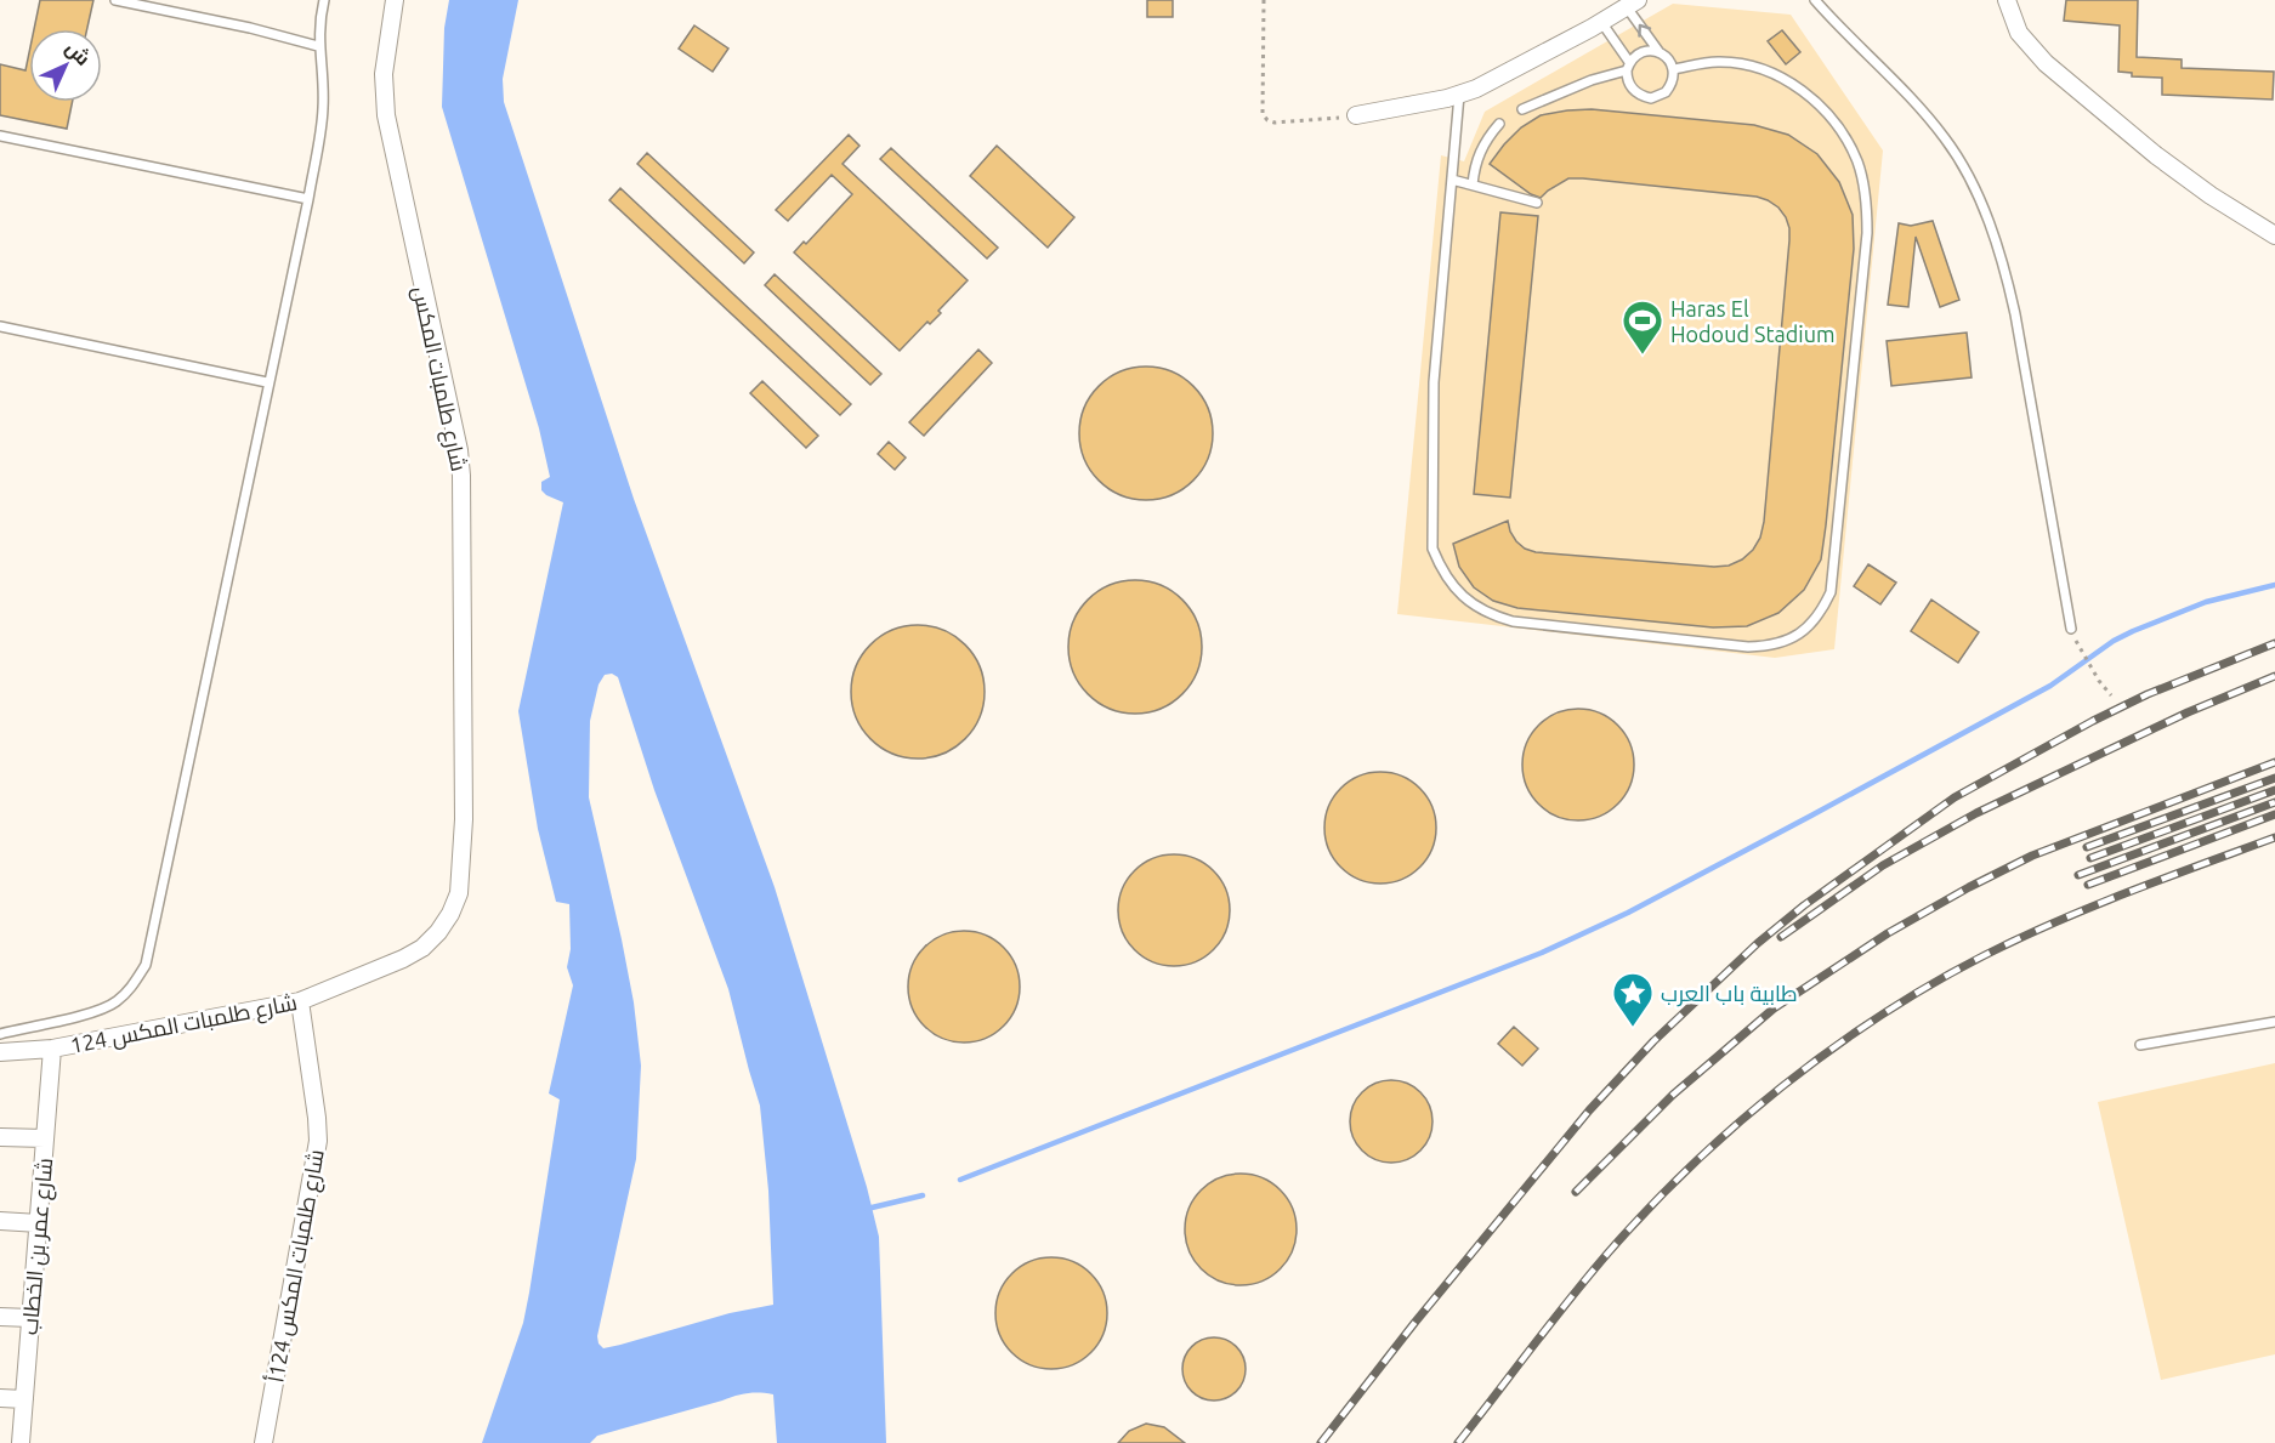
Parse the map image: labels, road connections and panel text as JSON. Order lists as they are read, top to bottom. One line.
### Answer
{"streets":{"street":["شارع طلمبات المكس","شارع طلمبات المكس 124","شارع عمر بن الخطاب","شارع طلمبات المكس 124أ"]},"crossings":[["شارع طلمبات المكس","شارع طلمبات المكس 124"],["شارع طلمبات المكس 124","شارع عمر بن الخطاب"],["شارع طلمبات المكس 124","شارع طلمبات المكس 124أ"]],"places":{"sports":["Haras El Hodoud Stadium"],"place":["طابية باب العرب"]},"north":"top right"}
